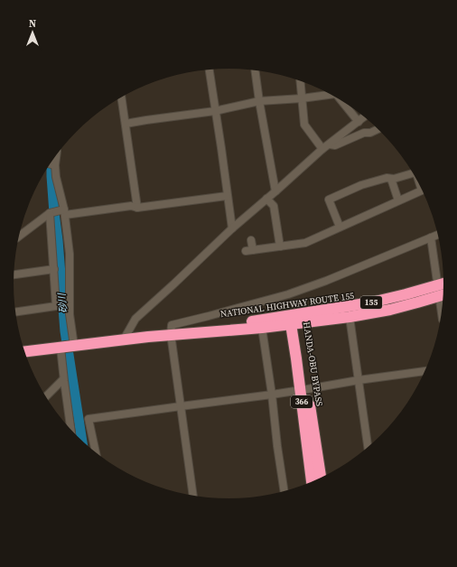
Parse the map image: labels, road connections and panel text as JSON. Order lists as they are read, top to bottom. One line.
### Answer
{"streets":{"highway":["155","NATIONAL HIGHWAY ROUTE 155","HANDA-OBU BYPASS","366"]},"crossings":[["NATIONAL HIGHWAY ROUTE 155","HANDA-OBU BYPASS"]],"water":["砂川"],"north":"top"}
